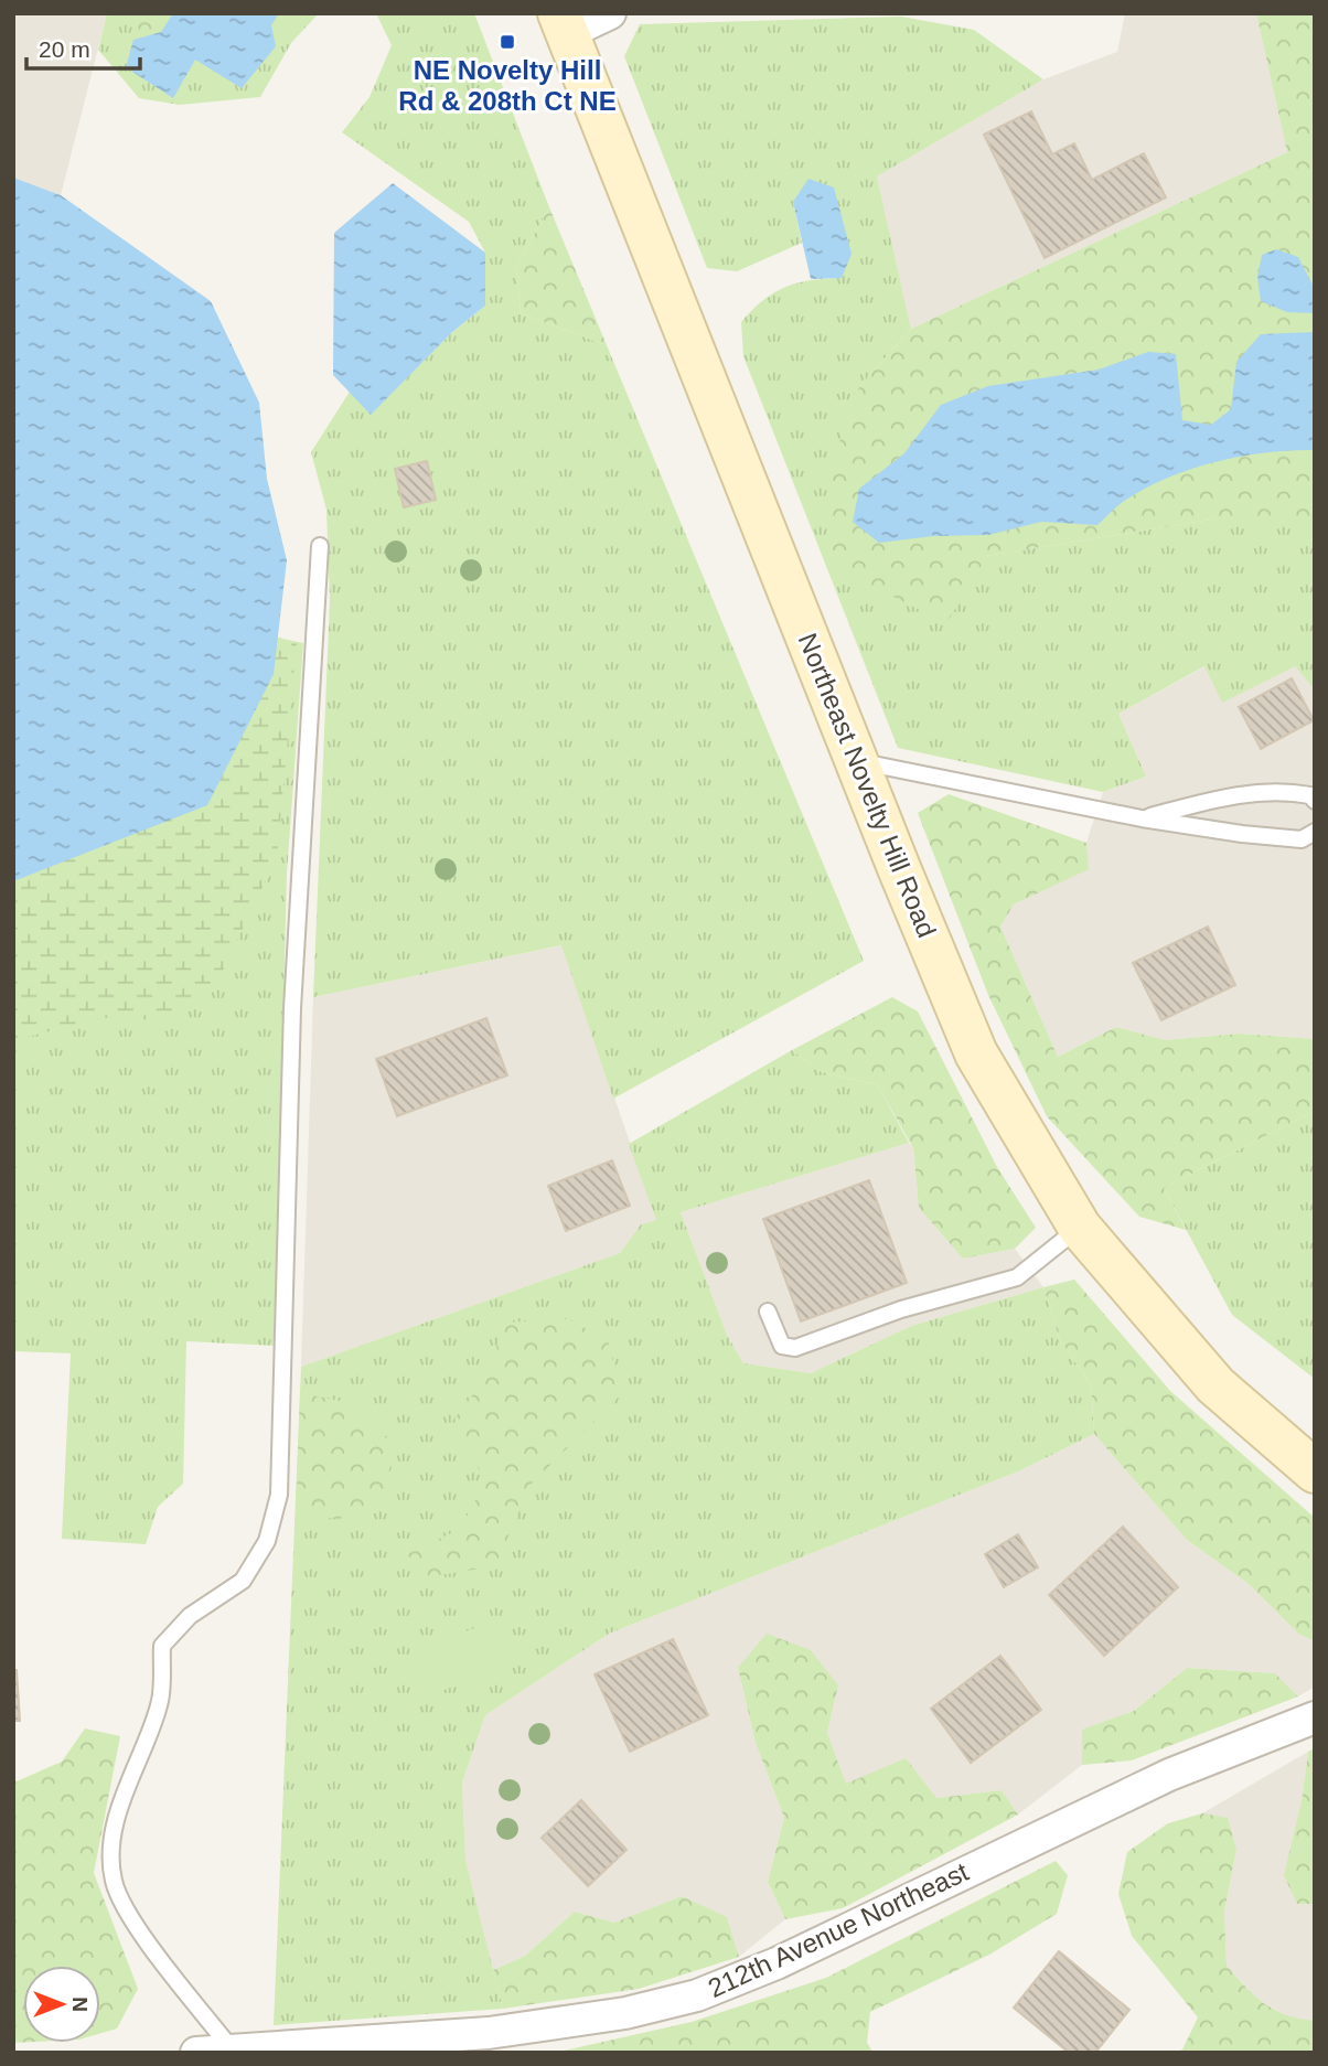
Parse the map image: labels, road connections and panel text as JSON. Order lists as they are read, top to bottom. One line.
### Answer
{"streets":{"main road":["Northeast Novelty Hill Road"],"street":["212th Avenue Northeast"]},"places":{"transit":["NE Novelty Hill Rd & 208th Ct NE"]},"scale_bar":"20 m","north":"right"}
